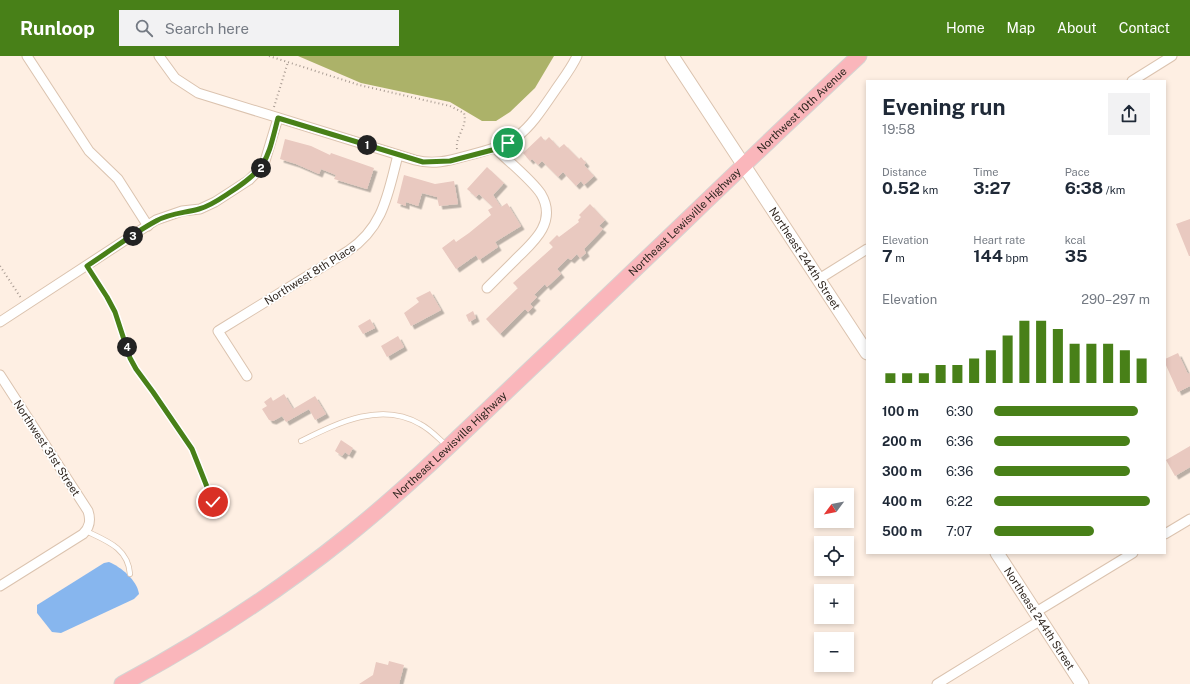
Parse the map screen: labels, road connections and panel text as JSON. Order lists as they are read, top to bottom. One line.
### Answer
{"streets":{"main road":["Northwest 10th Avenue","Northeast Lewisville Highway"],"street":["Northeast 244th Street","Northwest 8th Place","Northwest 31st Street"]},"crossings":[["Northwest 10th Avenue","Northeast Lewisville Highway"],["Northwest 10th Avenue","Northeast 244th Street"],["Northeast Lewisville Highway","Northeast 244th Street"]],"north":"bottom left","page":{"header":"Runloop","search":"Search here","nav":["Home","Map","About","Contact"],"heading":["Evening run","19:58"],"pins":["1","2","3","4"],"stats":[["Distance","0.52 km"],["Time","3:27"],["Pace","6:38 /km"],["Elevation","7 m"],["Heart rate","144 bpm"],["kcal","35"]],"chart":["Elevation","290–297 m"],"list":[{"name":"100 m","note":"6:30"},{"name":"200 m","note":"6:36"},{"name":"300 m","note":"6:36"},{"name":"400 m","note":"6:22"},{"name":"500 m","note":"7:07"}],"map_buttons":["+","−"]}}
